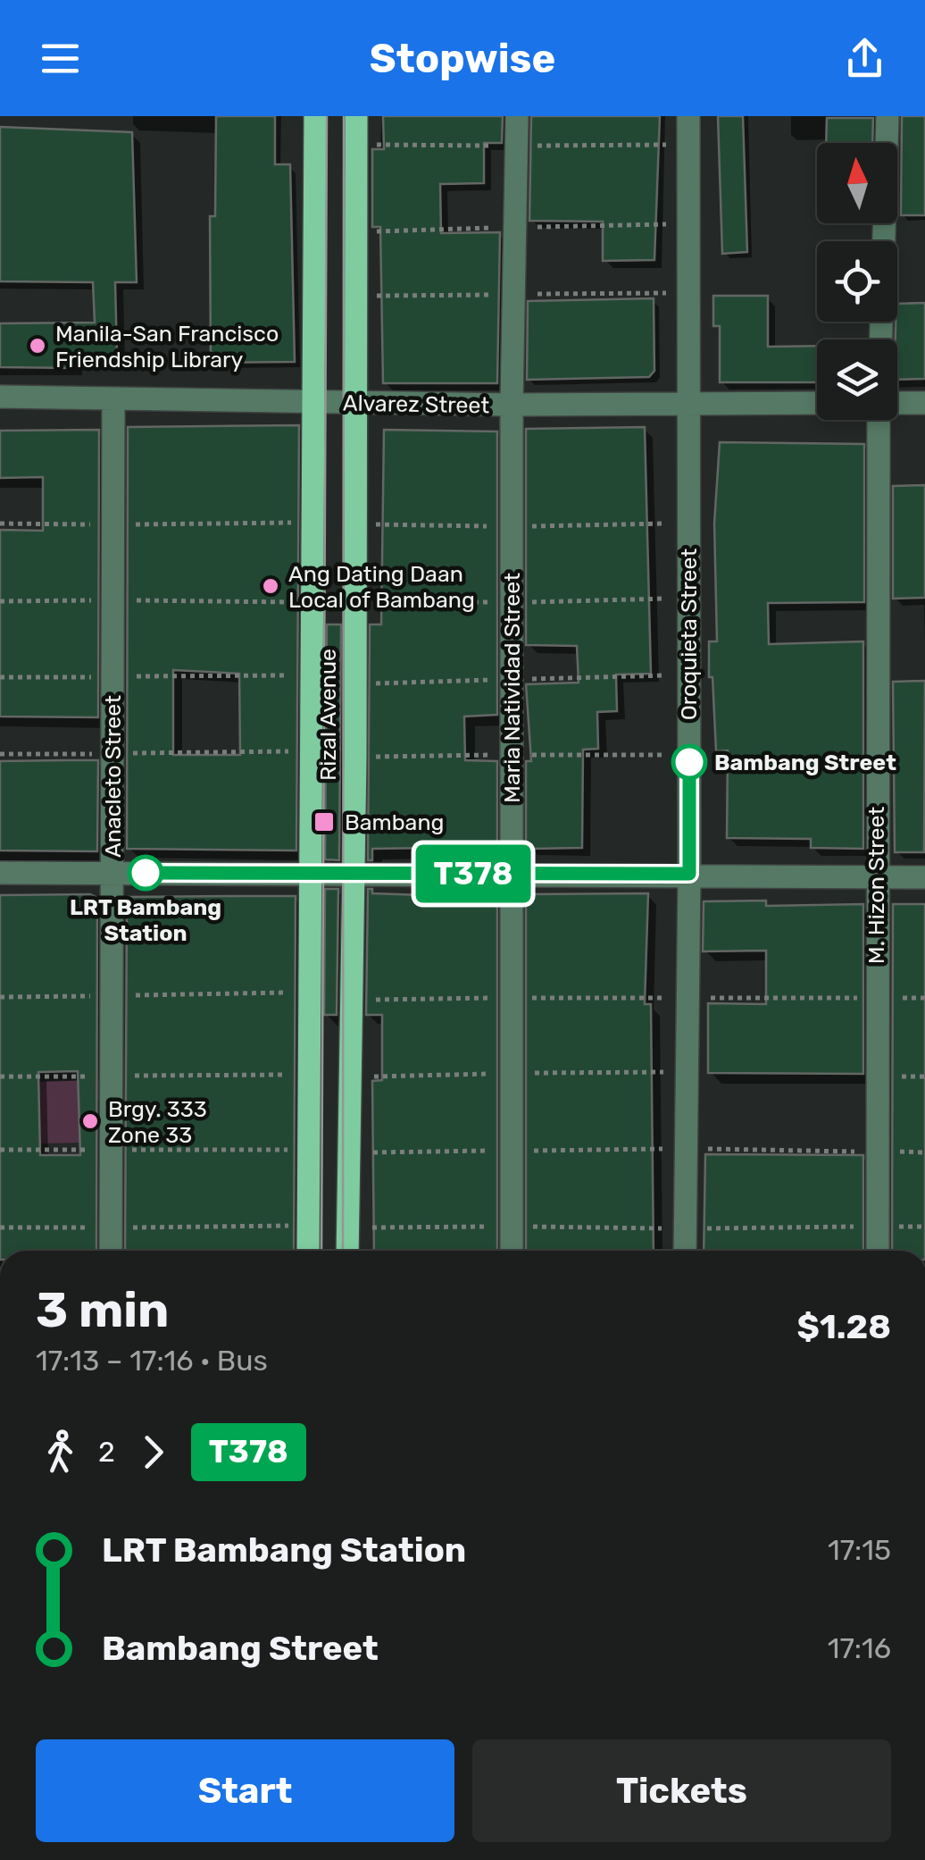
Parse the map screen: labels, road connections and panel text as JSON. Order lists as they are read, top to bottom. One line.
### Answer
{"streets":{"main road":["Rizal Avenue"],"street":["Alvarez Street","Oroquieta Street","Maria Natividad Street","Anacleto Street","M. Hizon Street"]},"crossings":[["Alvarez Street","Oroquieta Street"],["Alvarez Street","Maria Natividad Street"],["Alvarez Street","Rizal Avenue"],["Alvarez Street","Anacleto Street"]],"places":{"other":["Manila-San Francisco Friendship Library","Ang Dating Daan Local of Bambang","Bambang Street","LRT Bambang Station","Brgy. 333 Zone 33"],"transit":["Bambang"]},"lines":["bus line T378"],"north":"top","page":{"header":"Stopwise","on_map":"T378","heading":["3 min","17:13 – 17:16 · Bus","$1.28"],"legs":["2","T378"],"list":[{"name":"LRT Bambang Station","value":"17:15"},{"name":"Bambang Street","value":"17:16"}],"buttons":["Start","Tickets"]}}
